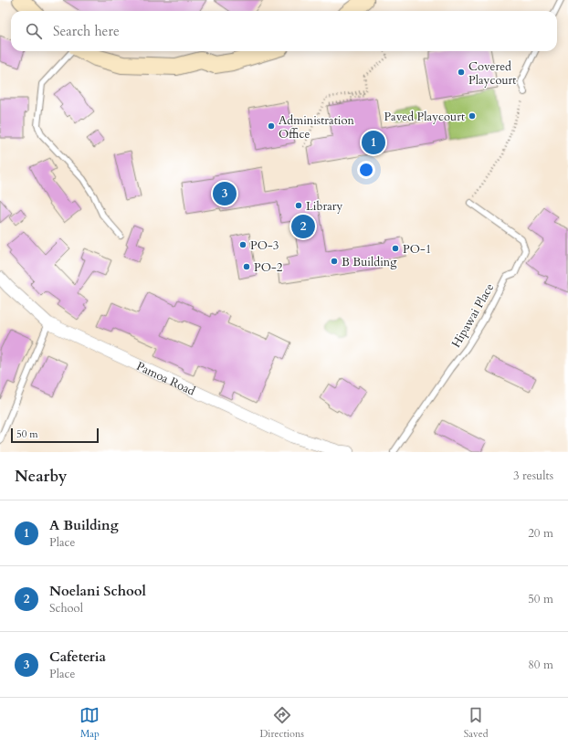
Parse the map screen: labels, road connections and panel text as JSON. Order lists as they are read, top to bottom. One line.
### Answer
{"streets":{"street":["Pamoa Road"],"lane":["Hipawai Place"]},"places":["Covered Playcourt","Paved Playcourt","Administration Office","Library","PO-3","PO-1","B Building","PO-2"],"scale_bar":"50 m","page":{"search":"Search here","pins":["1","3","2"],"scale":"50 m","heading":["Nearby","3 results"],"list":[{"mark":"1","name":"A Building","note":"Place","value":"20 m"},{"mark":"2","name":"Noelani School","note":"School","value":"50 m"},{"mark":"3","name":"Cafeteria","note":"Place","value":"80 m"}],"nav":["Map","Directions","Saved"]}}
